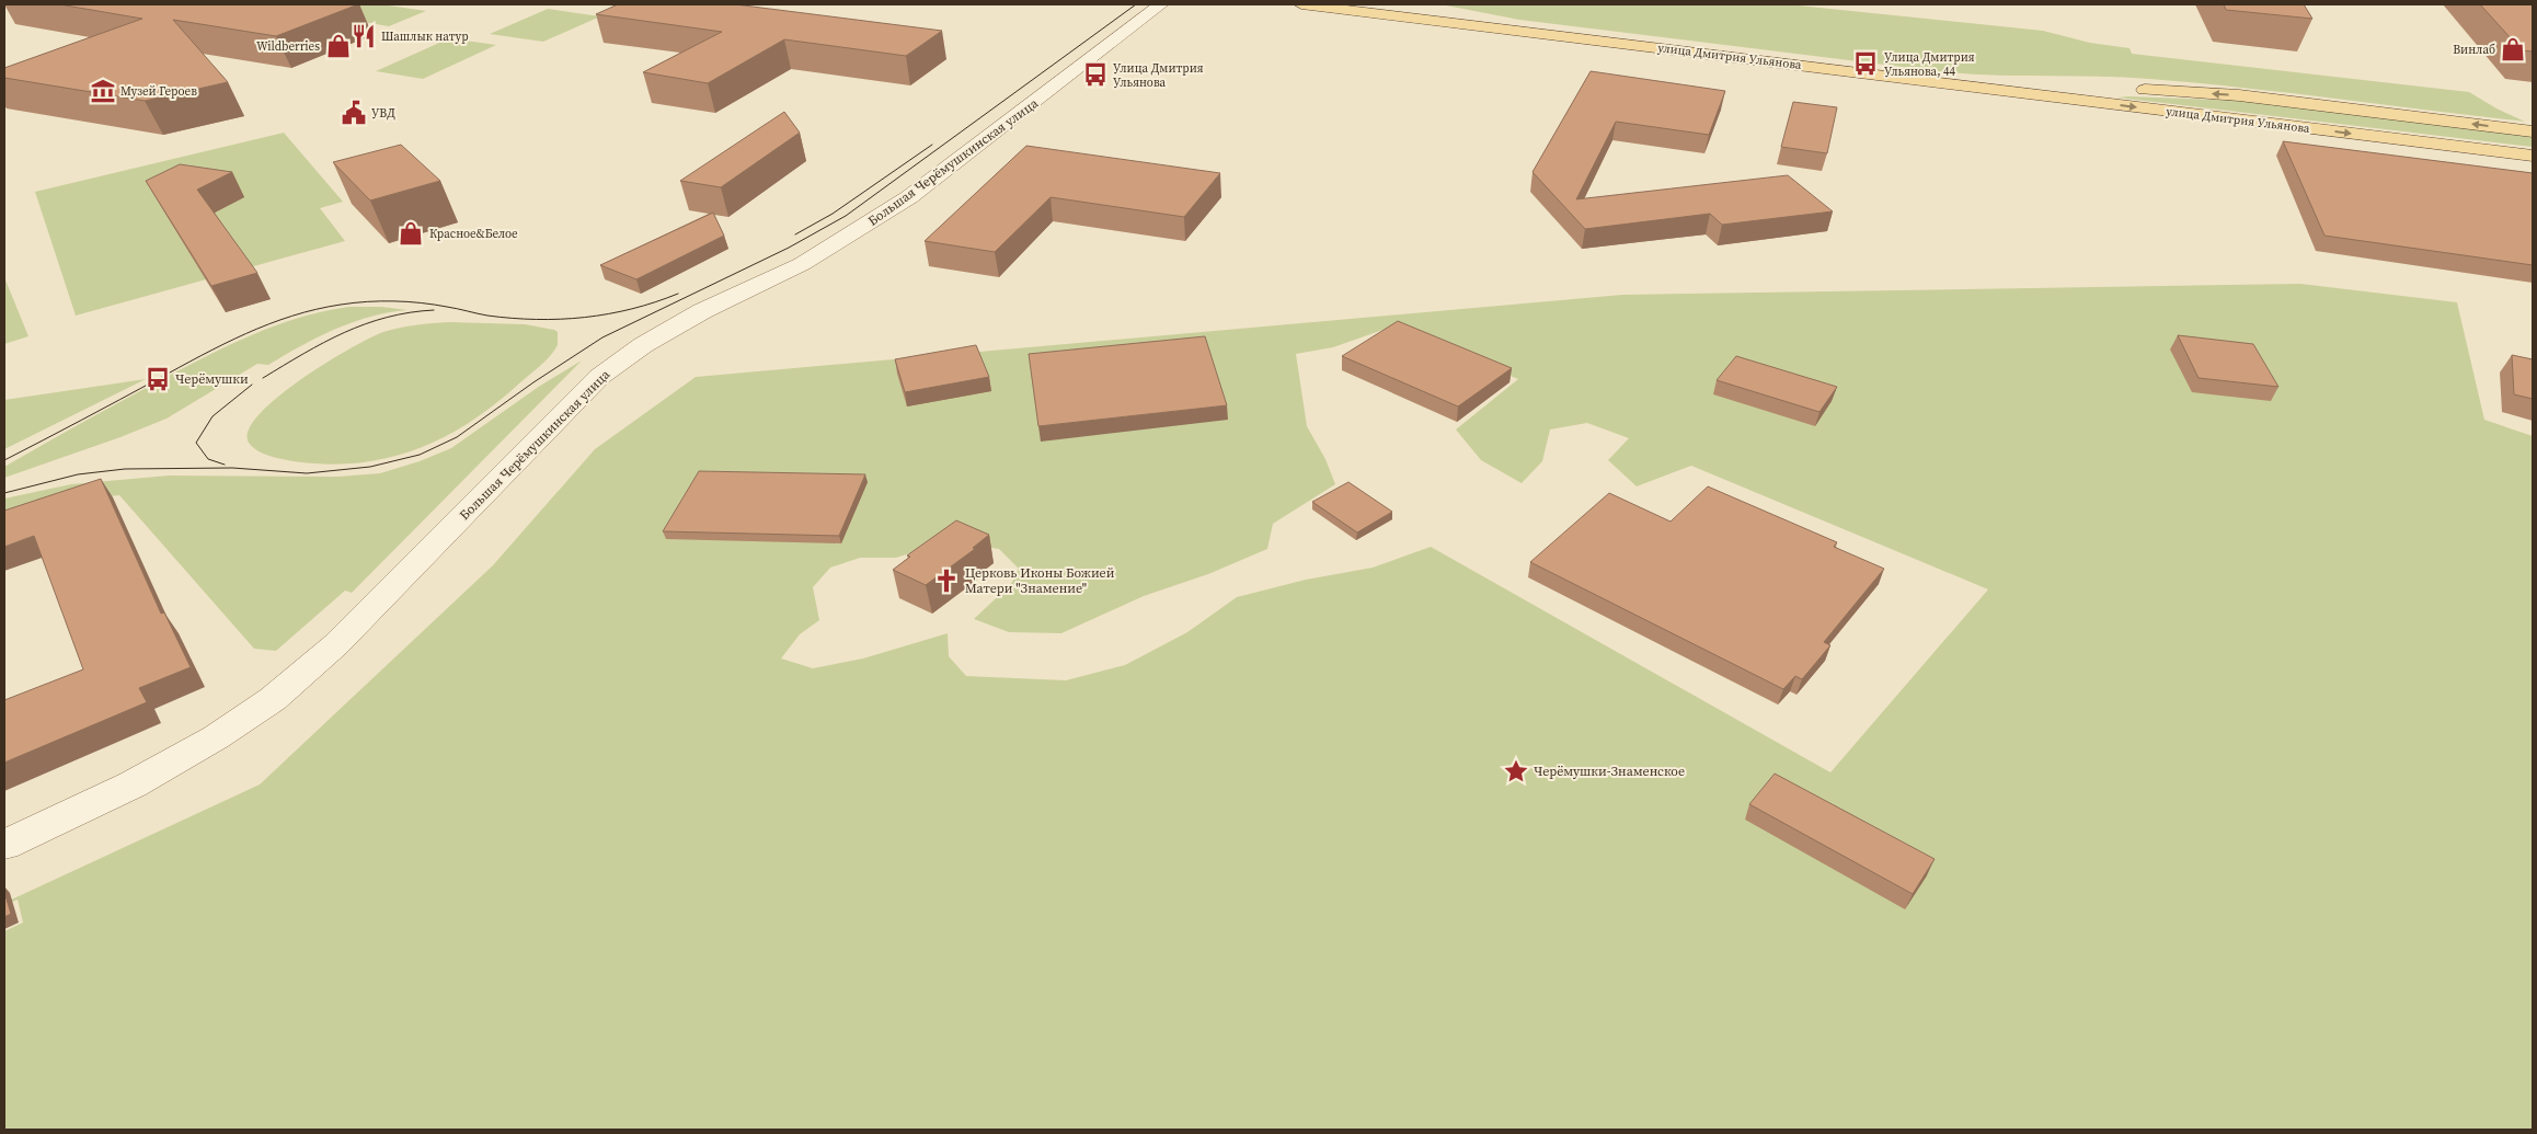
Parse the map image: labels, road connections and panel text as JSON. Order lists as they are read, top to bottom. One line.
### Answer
{"streets":{"main road":["улица Дмитрия Ульянова"],"street":["Большая Черёмушкинская улица"]},"places":{"restaurant":["Шашлык натур"],"shop":["Wildberries","Винлаб","Красное&Белое"],"bus stop":["Улица Дмитрия Ульянова, 44","Улица Дмитрия Ульянова","Черёмушки"],"museum":["Музей Героев"],"public building":["УВД"],"church":["Церковь Иконы Божией Матери \"Знамение\""],"place":["Черёмушки-Знаменское"]}}
